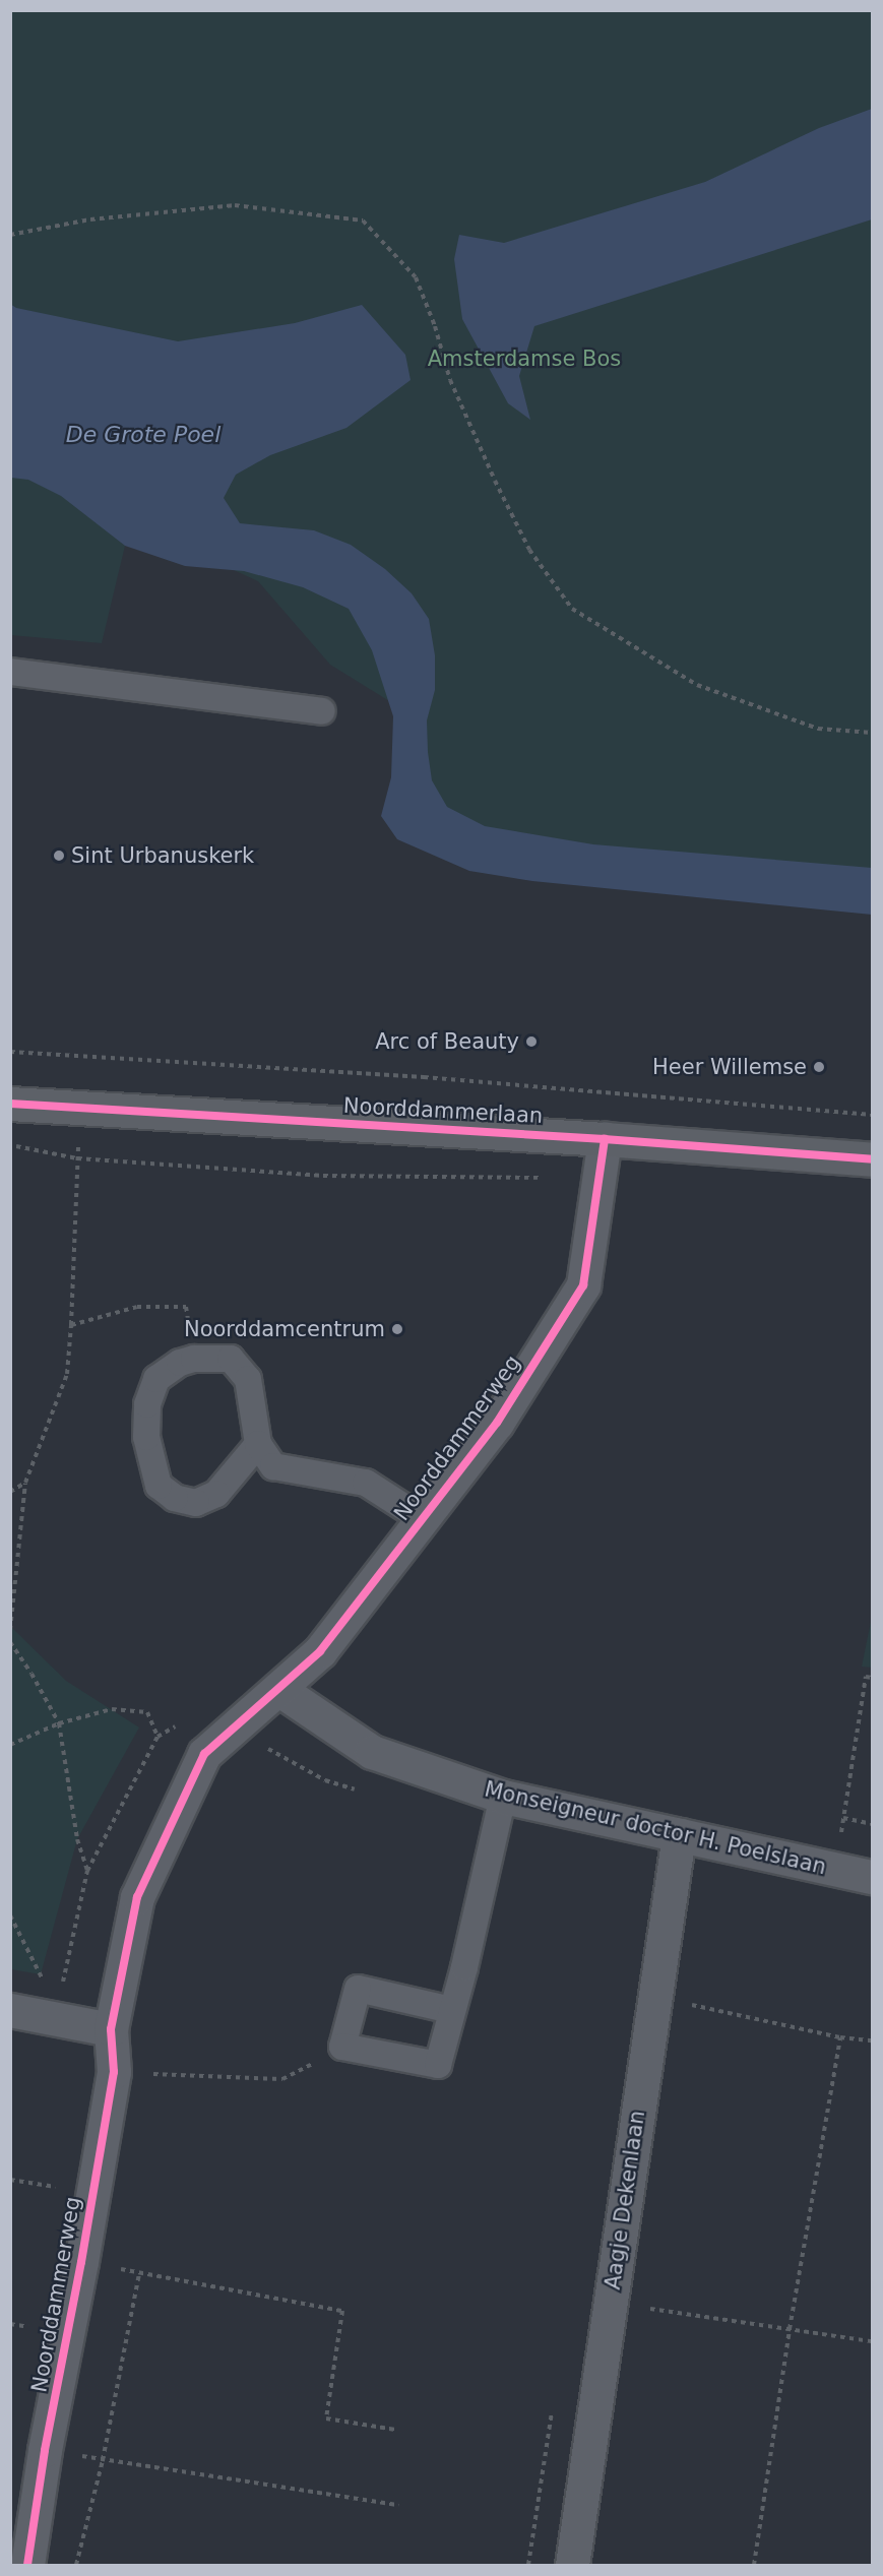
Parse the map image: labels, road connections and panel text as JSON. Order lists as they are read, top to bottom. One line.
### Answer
{"streets":{"street":["Noorddammerlaan","Noorddammerweg","Monseigneur doctor H. Poelslaan","Aagje Dekenlaan"]},"crossings":[["Noorddammerlaan","Noorddammerweg"],["Noorddammerweg","Monseigneur doctor H. Poelslaan"],["Monseigneur doctor H. Poelslaan","Aagje Dekenlaan"]],"water":["De Grote Poel"],"parks":["Amsterdamse Bos"],"places":["Sint Urbanuskerk","Arc of Beauty","Heer Willemse","Noorddamcentrum"]}
